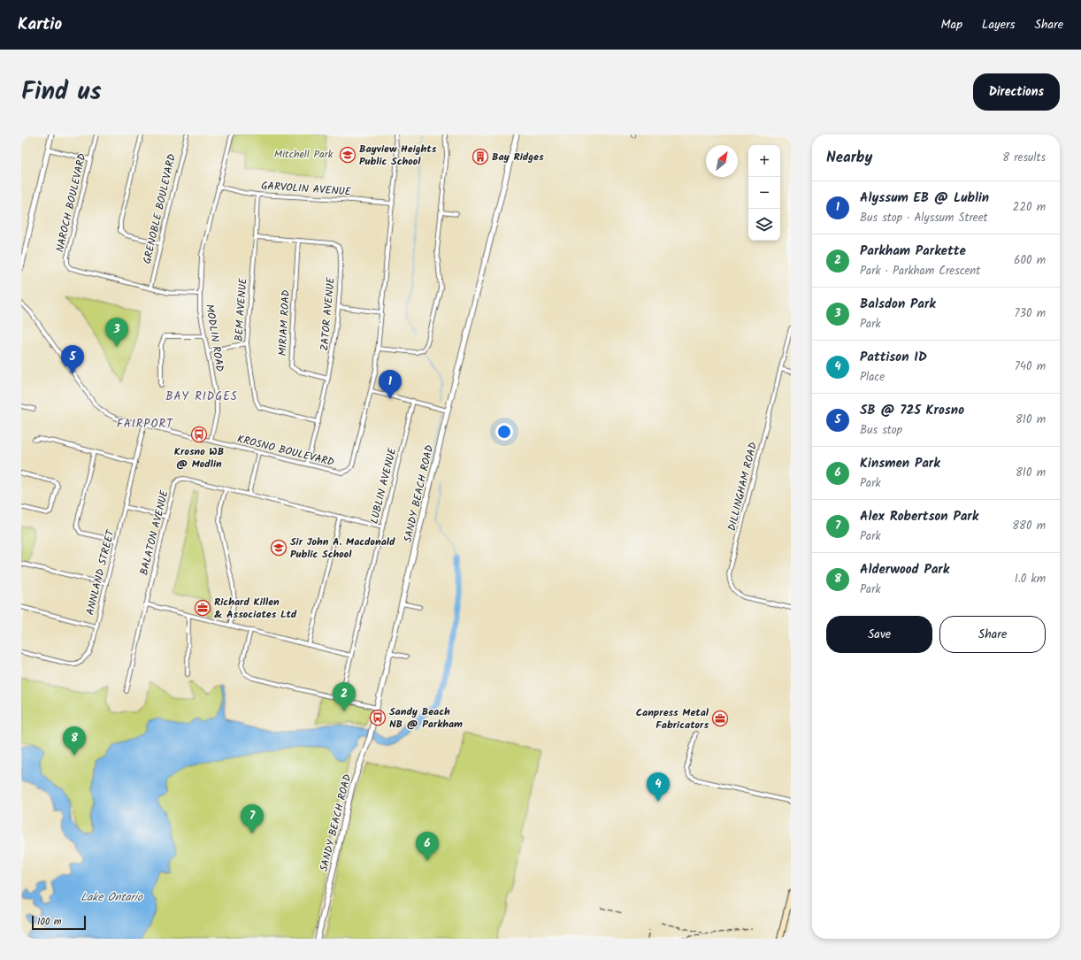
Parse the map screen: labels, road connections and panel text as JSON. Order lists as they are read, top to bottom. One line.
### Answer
{"streets":{"street":["GARVOLIN AVENUE","NAROCH BOULEVARD","GRENOBLE BOULEVARD","BEM AVENUE","ZATOR AVENUE","MIRIAM ROAD","MODLIN ROAD","KROSNO BOULEVARD","LUBLIN AVENUE","DILLINGHAM ROAD","SANDY BEACH ROAD","BALATON AVENUE","ANNLAND STREET"]},"crossings":[["GARVOLIN AVENUE","BEM AVENUE"],["GARVOLIN AVENUE","MODLIN ROAD"],["GARVOLIN AVENUE","KROSNO BOULEVARD"],["NAROCH BOULEVARD","GRENOBLE BOULEVARD"],["NAROCH BOULEVARD","MODLIN ROAD"],["BEM AVENUE","ZATOR AVENUE"],["ZATOR AVENUE","MIRIAM ROAD"],["ZATOR AVENUE","KROSNO BOULEVARD"],["MODLIN ROAD","KROSNO BOULEVARD"],["KROSNO BOULEVARD","ANNLAND STREET"],["LUBLIN AVENUE","BALATON AVENUE"]],"districts":["BAY RIDGES","FAIRPORT"],"water":["Lake Ontario"],"parks":["Mitchell Park"],"places":{"school or university":["Bayview Heights Public School","Sir John A. Macdonald Public School"],"building":["Bay Ridges"],"bus stop":["Krosno WB @ Modlin","Sandy Beach NB @ Parkham"],"office":["Richard Killen & Associates Ltd","Canpress Metal Fabricators"]},"scale_bar":"100 m","north":"top right","page":{"header":"Kartio","nav":["Map","Layers","Share"],"title":"Find us","buttons":["Directions",["Save","Share"]],"heading":["Nearby","8 results"],"map_buttons":["+","−"],"list":[{"mark":"1","name":"Alyssum EB @ Lublin","note":"Bus stop · Alyssum Street","value":"220 m"},{"mark":"2","name":"Parkham Parkette","note":"Park · Parkham Crescent","value":"600 m"},{"mark":"3","name":"Balsdon Park","note":"Park","value":"730 m"},{"mark":"4","name":"Pattison ID","note":"Place","value":"740 m"},{"mark":"5","name":"SB @ 725 Krosno","note":"Bus stop","value":"810 m"},{"mark":"6","name":"Kinsmen Park","note":"Park","value":"810 m"},{"mark":"7","name":"Alex Robertson Park","note":"Park","value":"880 m"},{"mark":"8","name":"Alderwood Park","note":"Park","value":"1.0 km"}],"pins":["3","5","1","2","8","4","7","6"],"scale":"100 m"}}
